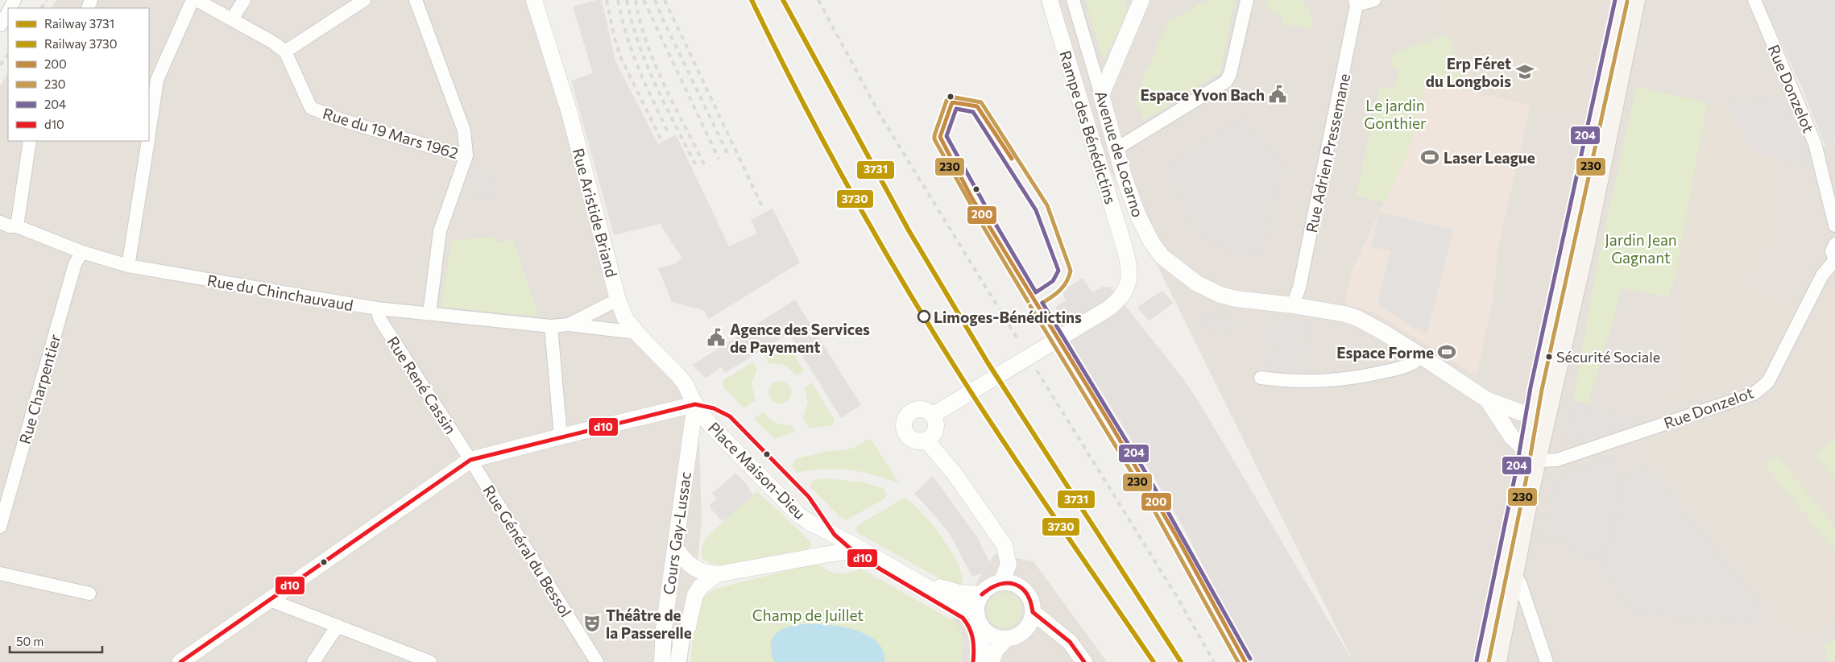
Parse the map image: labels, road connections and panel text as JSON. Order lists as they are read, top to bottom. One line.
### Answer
{"streets":{"street":["Rue Donzelot","Rampe des Bénédictins","Rue du 19 Mars 1962","Rue Adrien Pressemane","Avenue de Locarno","Rue Aristide Briand","Rue du Chinchauvaud","Rue René Cassin","Rue Charpentier","Place Maison-Dieu","Cours Gay-Lussac","Rue Général du Bessol"]},"crossings":[["Rue Donzelot","Avenue de Locarno"],["Rue Adrien Pressemane","Avenue de Locarno"],["Rue Aristide Briand","Rue du Chinchauvaud"],["Rue Aristide Briand","Place Maison-Dieu"],["Rue Aristide Briand","Cours Gay-Lussac"],["Rue du Chinchauvaud","Rue René Cassin"],["Rue du Chinchauvaud","Rue Charpentier"],["Rue René Cassin","Rue Général du Bessol"],["Place Maison-Dieu","Cours Gay-Lussac"]],"parks":["Le jardin Gonthier","Jardin Jean Gagnant","Champ de Juillet"],"places":{"school or university":["Erp Féret du Longbois"],"public building":["Espace Yvon Bach","Agence des Services de Payement"],"sports":["Laser League","Espace Forme"],"other":["Limoges-Bénédictins","Sécurité Sociale"],"theatre":["Théâtre de la Passerelle"]},"lines":["rail line 3731","rail line 3730","transit line 204","transit line 230","transit line 200","transit line d10"],"legend":["Railway 3731","Railway 3730","200","230","204","d10"],"scale_bar":"50 m"}
